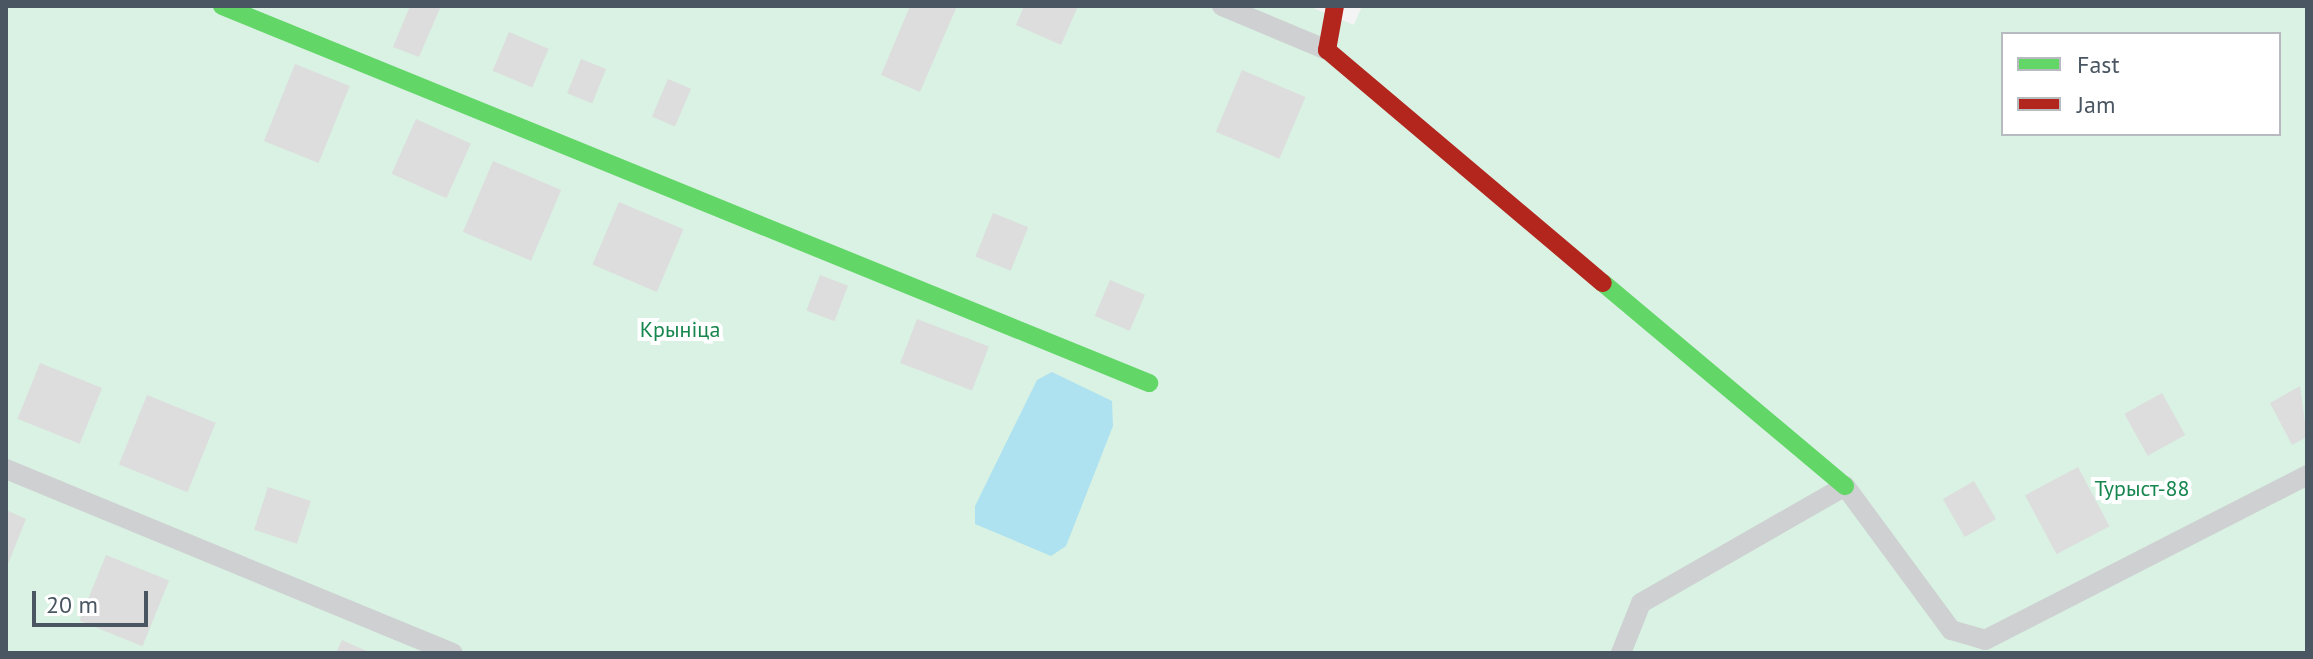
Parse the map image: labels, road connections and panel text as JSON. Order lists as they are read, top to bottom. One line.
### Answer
{"parks":["Крыніца","Турыст-88"],"legend":["Fast","Jam"],"scale_bar":"20 m"}
